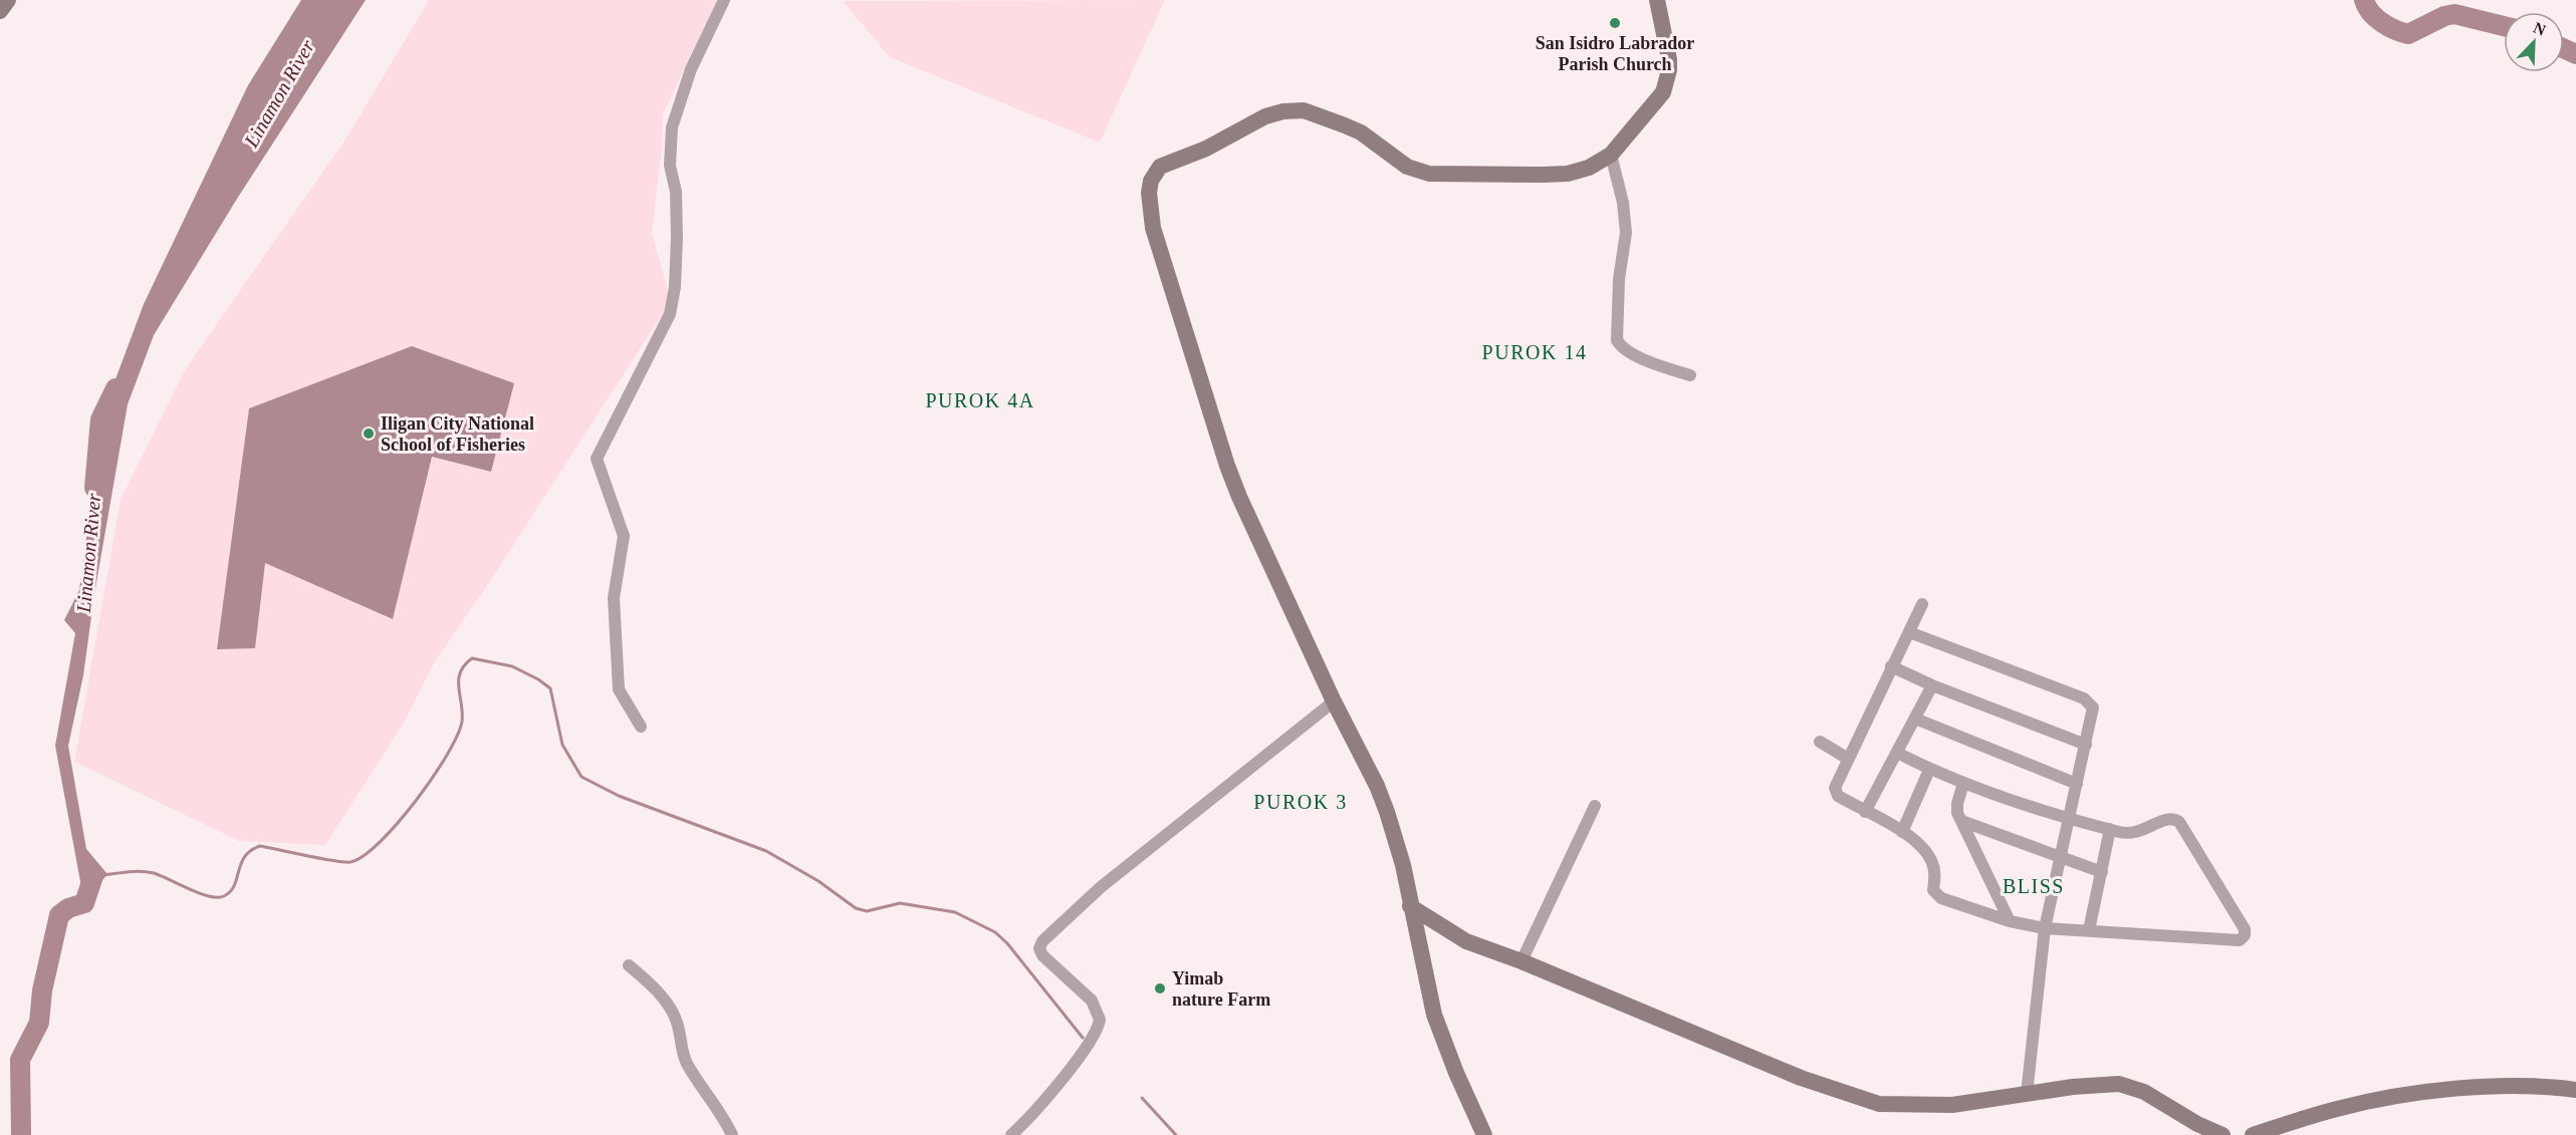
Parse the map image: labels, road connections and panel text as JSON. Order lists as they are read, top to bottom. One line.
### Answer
{"districts":["PUROK 14","PUROK 4A","PUROK 3","BLISS"],"water":["Linamon River"],"places":["San Isidro Labrador Parish Church","Iligan City National School of Fisheries","Yimab nature Farm"],"north":"top right"}
